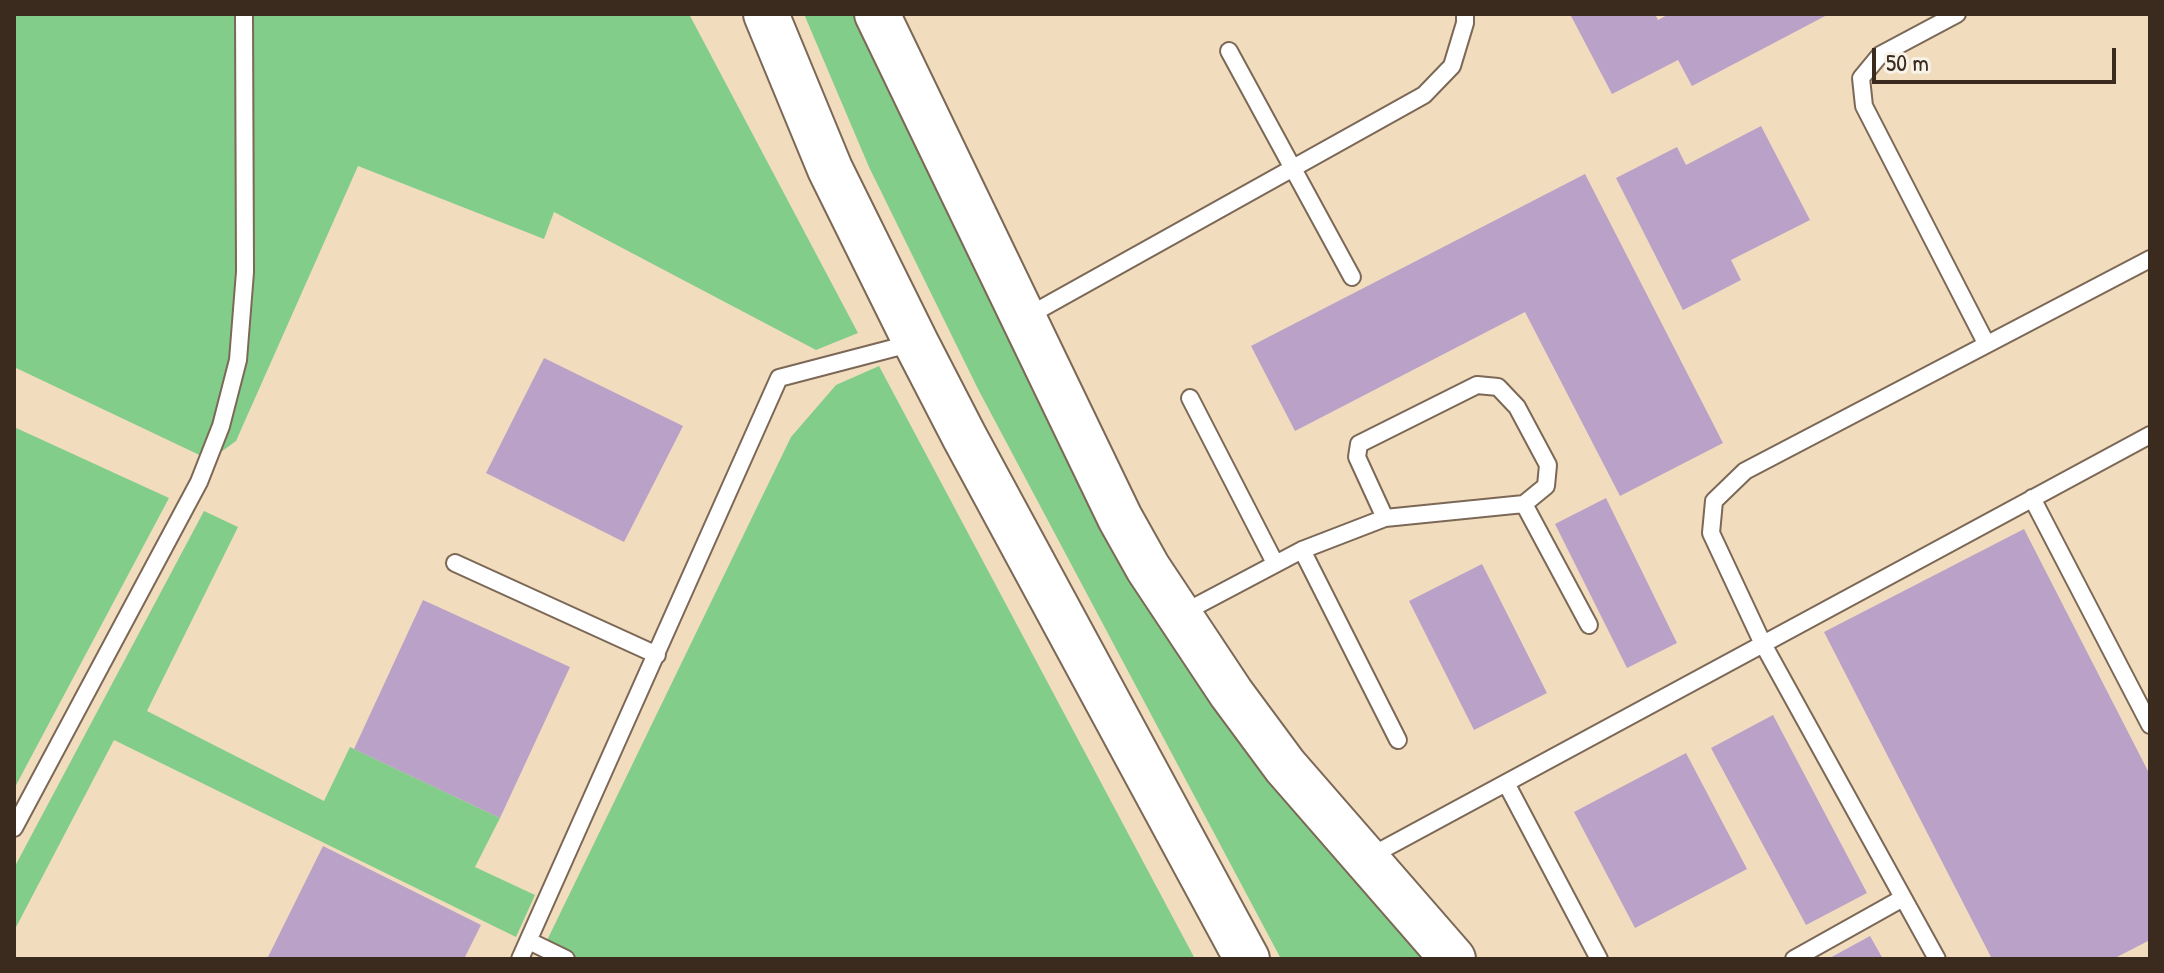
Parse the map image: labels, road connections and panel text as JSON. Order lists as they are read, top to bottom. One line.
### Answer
{"scale_bar":"50 m"}
